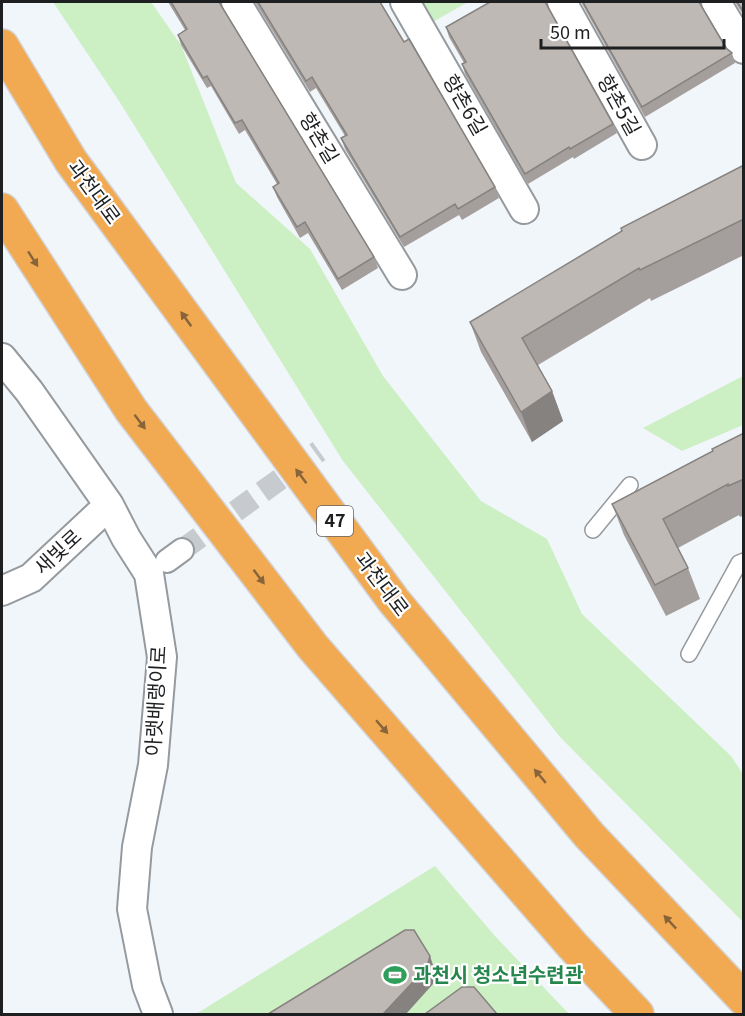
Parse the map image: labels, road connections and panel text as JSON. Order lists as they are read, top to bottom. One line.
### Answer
{"streets":{"highway":["과천대로","47"],"street":["향촌6길","향촌5길","향촌길","새빛로","아랫배랭이로"]},"crossings":[["새빛로","아랫배랭이로"]],"places":{"sports":["과천시 청소년수련관"]},"scale_bar":"50 m"}
